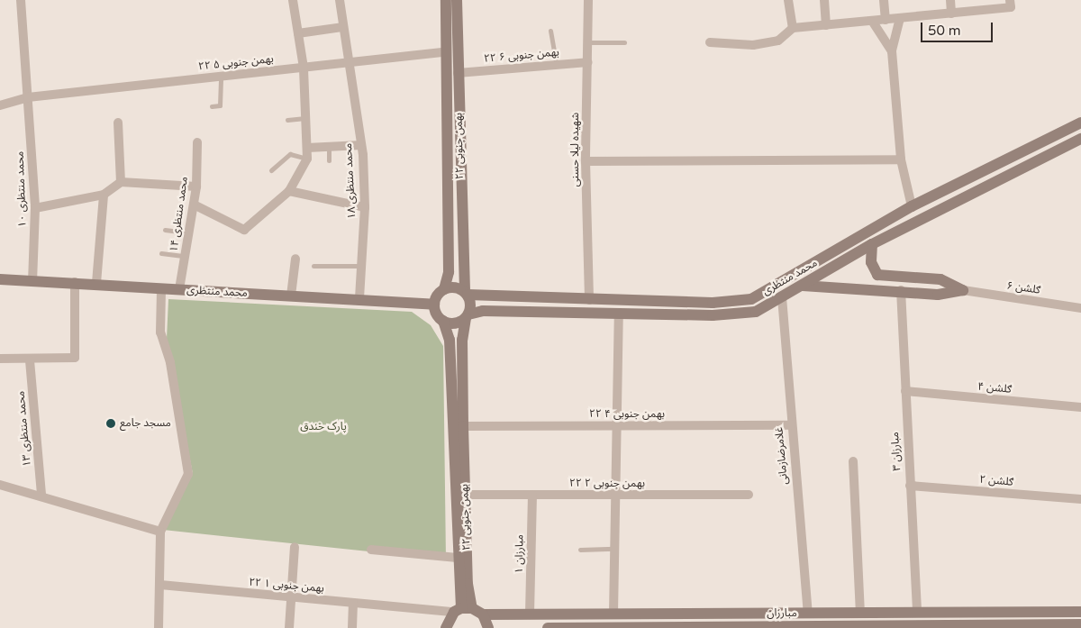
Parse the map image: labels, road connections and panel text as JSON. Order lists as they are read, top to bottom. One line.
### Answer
{"streets":{"street":["۲۲ بهمن جنوبی ۶","۲۲ بهمن جنوبی ۵","۲۲ بهمن جنوبی","شهیده لیلا حسنی","محمد منتظری ۱۸","محمد منتظری ۱۰","محمد منتظری ۱۴","محمد منتظری","ګلشن ۶","ګلشن ۴","۲۲ بهمن جنوبی ۴","محمد منتظری ۱۳","مبارزان ۳","غلامرضازمانی","ګلشن ۲","۲۲ بهمن جنوبی ۲","مبارزان ۱","۲۲ بهمن جنوبی ۱","مبارزان"]},"crossings":[["۲۲ بهمن جنوبی ۶","۲۲ بهمن جنوبی"],["۲۲ بهمن جنوبی ۶","شهیده لیلا حسنی"],["۲۲ بهمن جنوبی ۵","۲۲ بهمن جنوبی"],["۲۲ بهمن جنوبی ۵","محمد منتظری ۱۸"],["۲۲ بهمن جنوبی ۵","محمد منتظری ۱۰"],["۲۲ بهمن جنوبی","محمد منتظری"],["۲۲ بهمن جنوبی","۲۲ بهمن جنوبی ۴"],["۲۲ بهمن جنوبی","۲۲ بهمن جنوبی ۲"],["۲۲ بهمن جنوبی","۲۲ بهمن جنوبی ۱"],["شهیده لیلا حسنی","محمد منتظری"],["محمد منتظری ۱۸","محمد منتظری"],["محمد منتظری ۱۰","محمد منتظری"],["محمد منتظری ۱۴","محمد منتظری"],["محمد منتظری","غلامرضازمانی"],["ګلشن ۴","مبارزان ۳"],["۲۲ بهمن جنوبی ۴","غلامرضازمانی"],["مبارزان ۳","ګلشن ۲"],["مبارزان ۳","مبارزان"],["غلامرضازمانی","مبارزان"],["۲۲ بهمن جنوبی ۲","مبارزان ۱"],["مبارزان ۱","مبارزان"]],"parks":["پارک خندق"],"places":["مسجد جامع"],"scale_bar":"50 m"}
